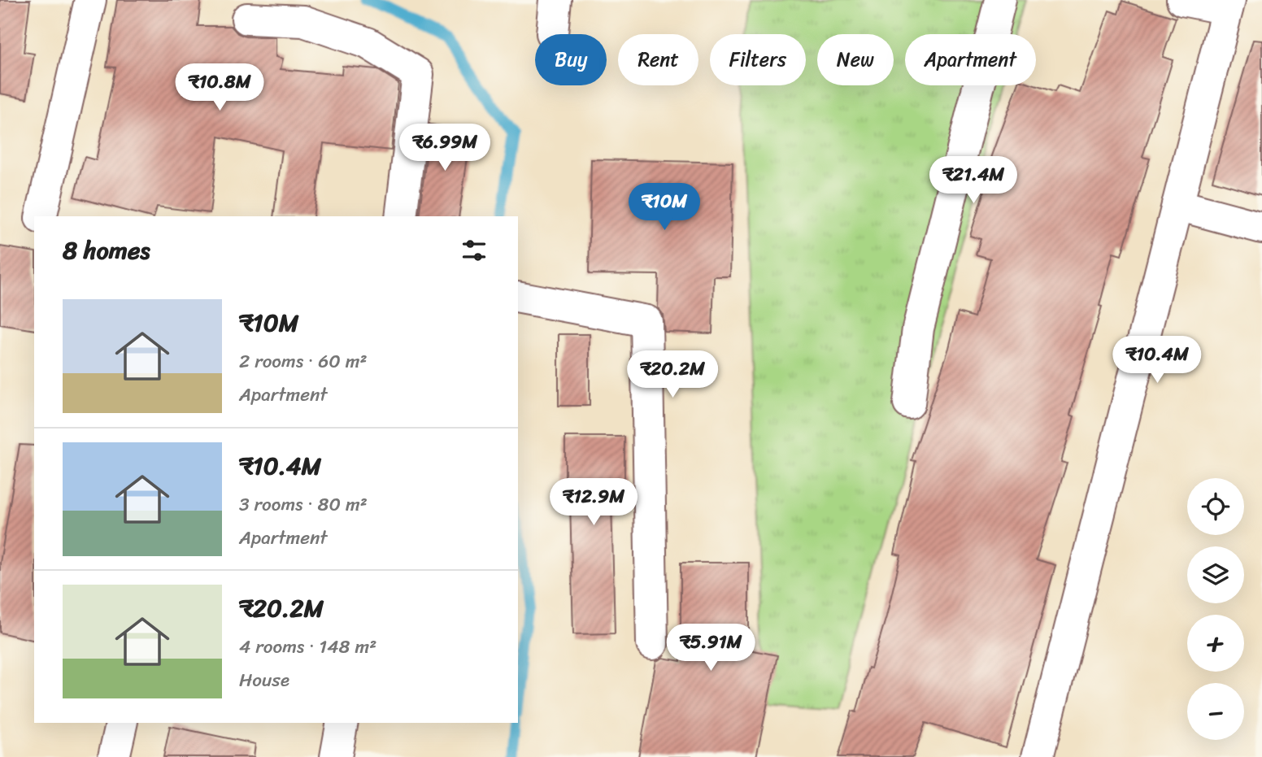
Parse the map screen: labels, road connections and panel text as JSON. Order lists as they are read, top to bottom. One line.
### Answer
{"page":{"chip":["Buy","Rent","Filters","New","Apartment"],"price":["₹10.8M","₹6.99M","₹21.4M","₹10M","₹10.4M","₹20.2M","₹12.9M","₹5.91M"],"heading":"8 homes","list":[{"name":"₹10M","note":"2 rooms · 60 m² · Apartment"},{"name":"₹10.4M","note":"3 rooms · 80 m² · Apartment"},{"name":"₹20.2M","note":"4 rooms · 148 m² · House"}],"map_buttons":["+","−"]}}
